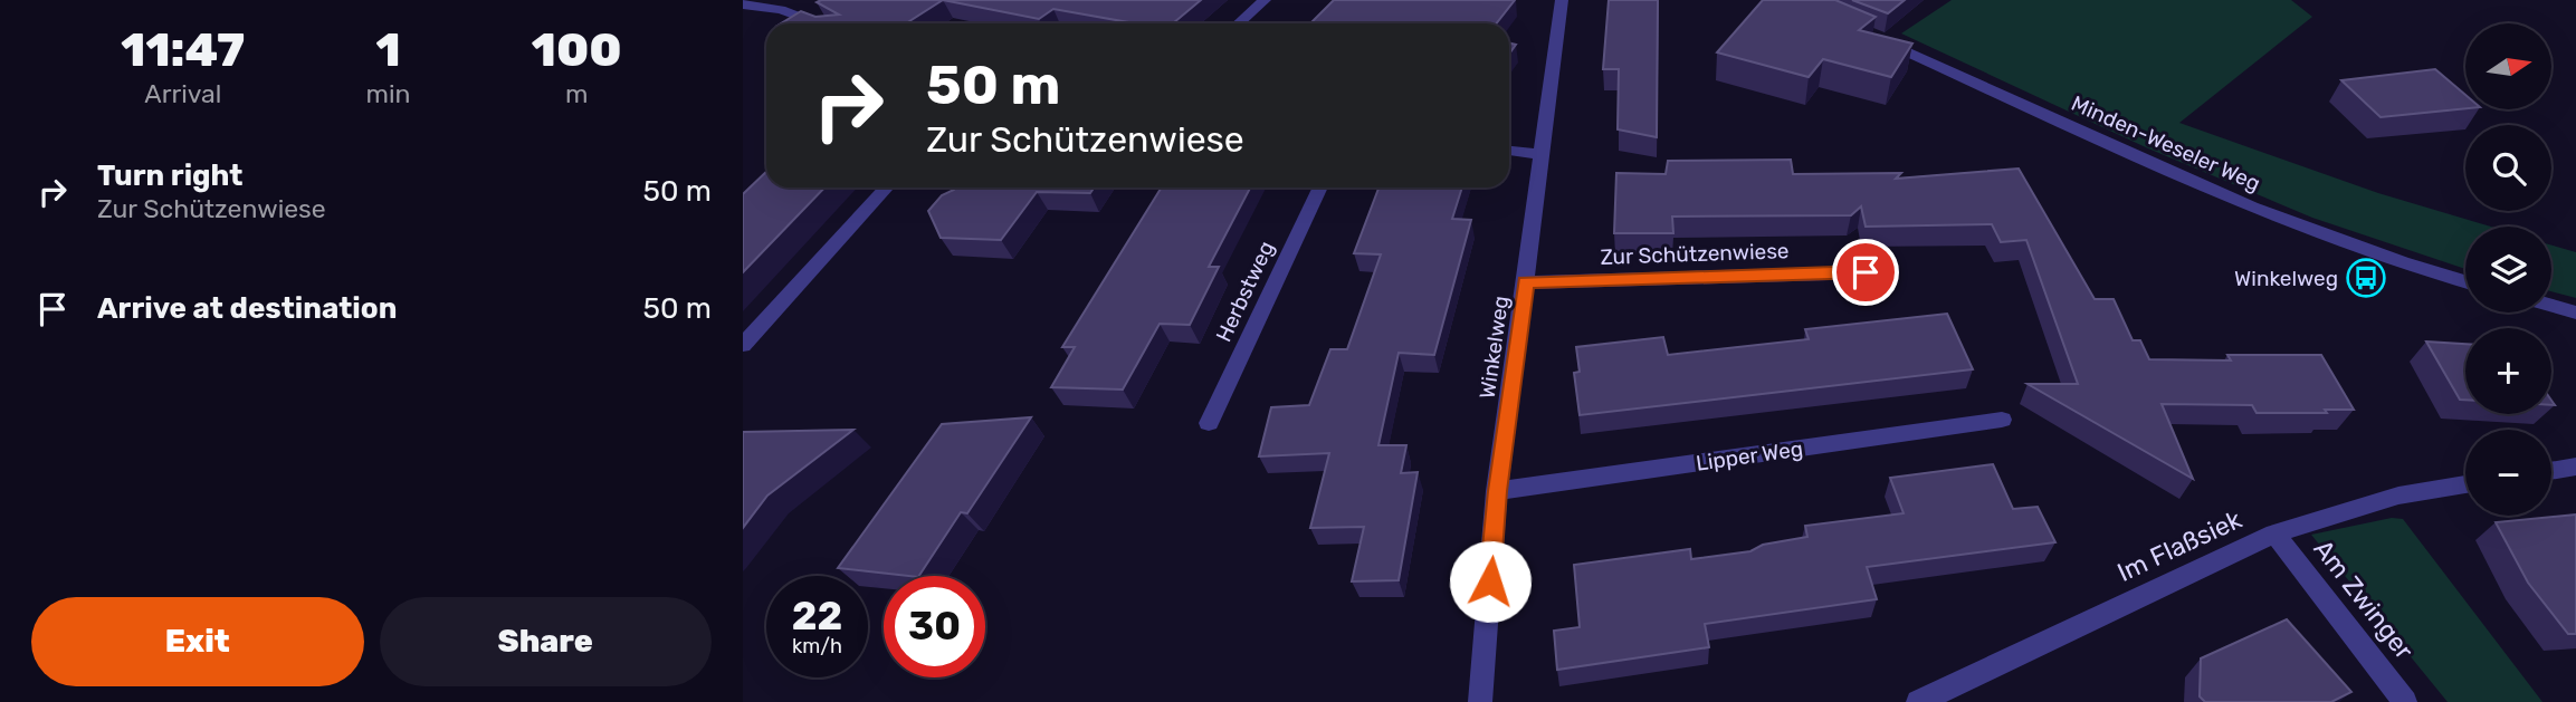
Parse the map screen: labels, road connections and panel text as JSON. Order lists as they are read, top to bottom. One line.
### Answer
{"streets":{"street":["Minden-Weseler Weg","Zur Schützenwiese","Herbstweg","Winkelweg","Lipper Weg","Im Flaßsiek","Am Zwinger"]},"crossings":[["Zur Schützenwiese","Winkelweg"],["Winkelweg","Lipper Weg"],["Im Flaßsiek","Am Zwinger"]],"places":{"bus stop":["Winkelweg"]},"north":"right","page":{"eta":["11:47","Arrival","1","min","100","m"],"map_buttons":["+","−"],"turn":["50 m","Zur Schützenwiese"],"list":[{"name":"Turn right","note":"Zur Schützenwiese","value":"50 m"},{"name":"Arrive at destination","value":"50 m"}],"speed":"22 km/h","limit":"30","buttons":["Exit","Share"]}}
